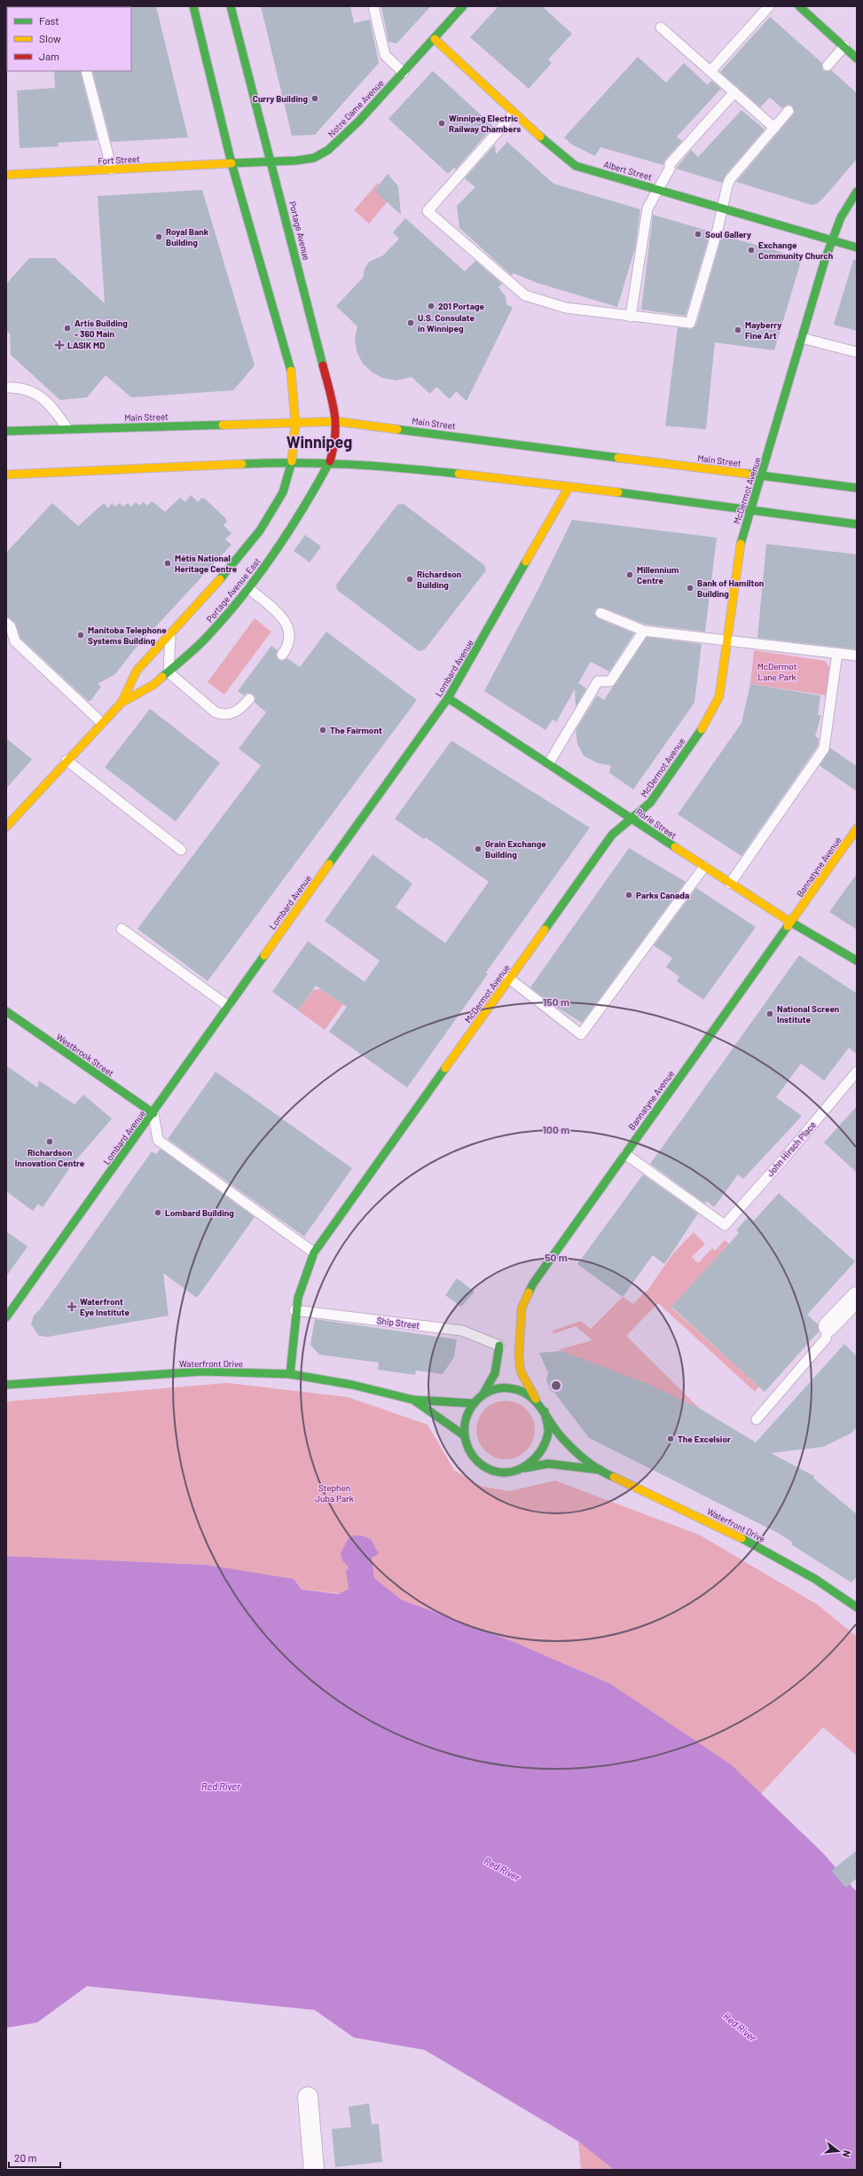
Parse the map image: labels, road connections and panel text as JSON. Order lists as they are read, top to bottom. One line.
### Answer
{"streets":{"street":["Notre Dame Avenue","Fort Street","Albert Street","Portage Avenue","Main Street","McDermot Avenue","Portage Avenue East","Lombard Avenue","Rorie Street","Bannatyne Avenue","Westbrook Street","Waterfront Drive"],"lane":["John Hirsch Place","Ship Street"]},"crossings":[["Notre Dame Avenue","Fort Street"],["Notre Dame Avenue","Albert Street"],["Notre Dame Avenue","Portage Avenue"],["Albert Street","McDermot Avenue"],["Portage Avenue","Main Street"],["Portage Avenue","Portage Avenue East"],["Main Street","McDermot Avenue"],["McDermot Avenue","Rorie Street"],["McDermot Avenue","Ship Street"],["McDermot Avenue","Waterfront Drive"],["Lombard Avenue","Rorie Street"],["Lombard Avenue","Westbrook Street"],["Rorie Street","Bannatyne Avenue"],["Bannatyne Avenue","John Hirsch Place"],["Bannatyne Avenue","Waterfront Drive"]],"districts":["Winnipeg"],"water":["Red River"],"parks":["McDermot Lane Park","Stephen Juba Park"],"places":{"other":["Curry Building","Winnipeg Electric Railway Chambers","Soul Gallery","Royal Bank Building","Exchange Community Church","201 Portage","U.S. Consulate in Winnipeg","Artis Building - 360 Main","Mayberry Fine Art","Métis National Heritage Centre","Millennium Centre","Richardson Building","Bank of Hamilton Building","Manitoba Telephone Systems Building","The Fairmont","Grain Exchange Building","Parks Canada","National Screen Institute","Richardson Innovation Centre","Lombard Building","The Excelsior"],"health":["LASIK MD","Waterfront Eye Institute"]},"legend":["Fast","Slow","Jam"],"scale_bar":"20 m","north":"right","rings":["150 m","100 m","50 m"]}
